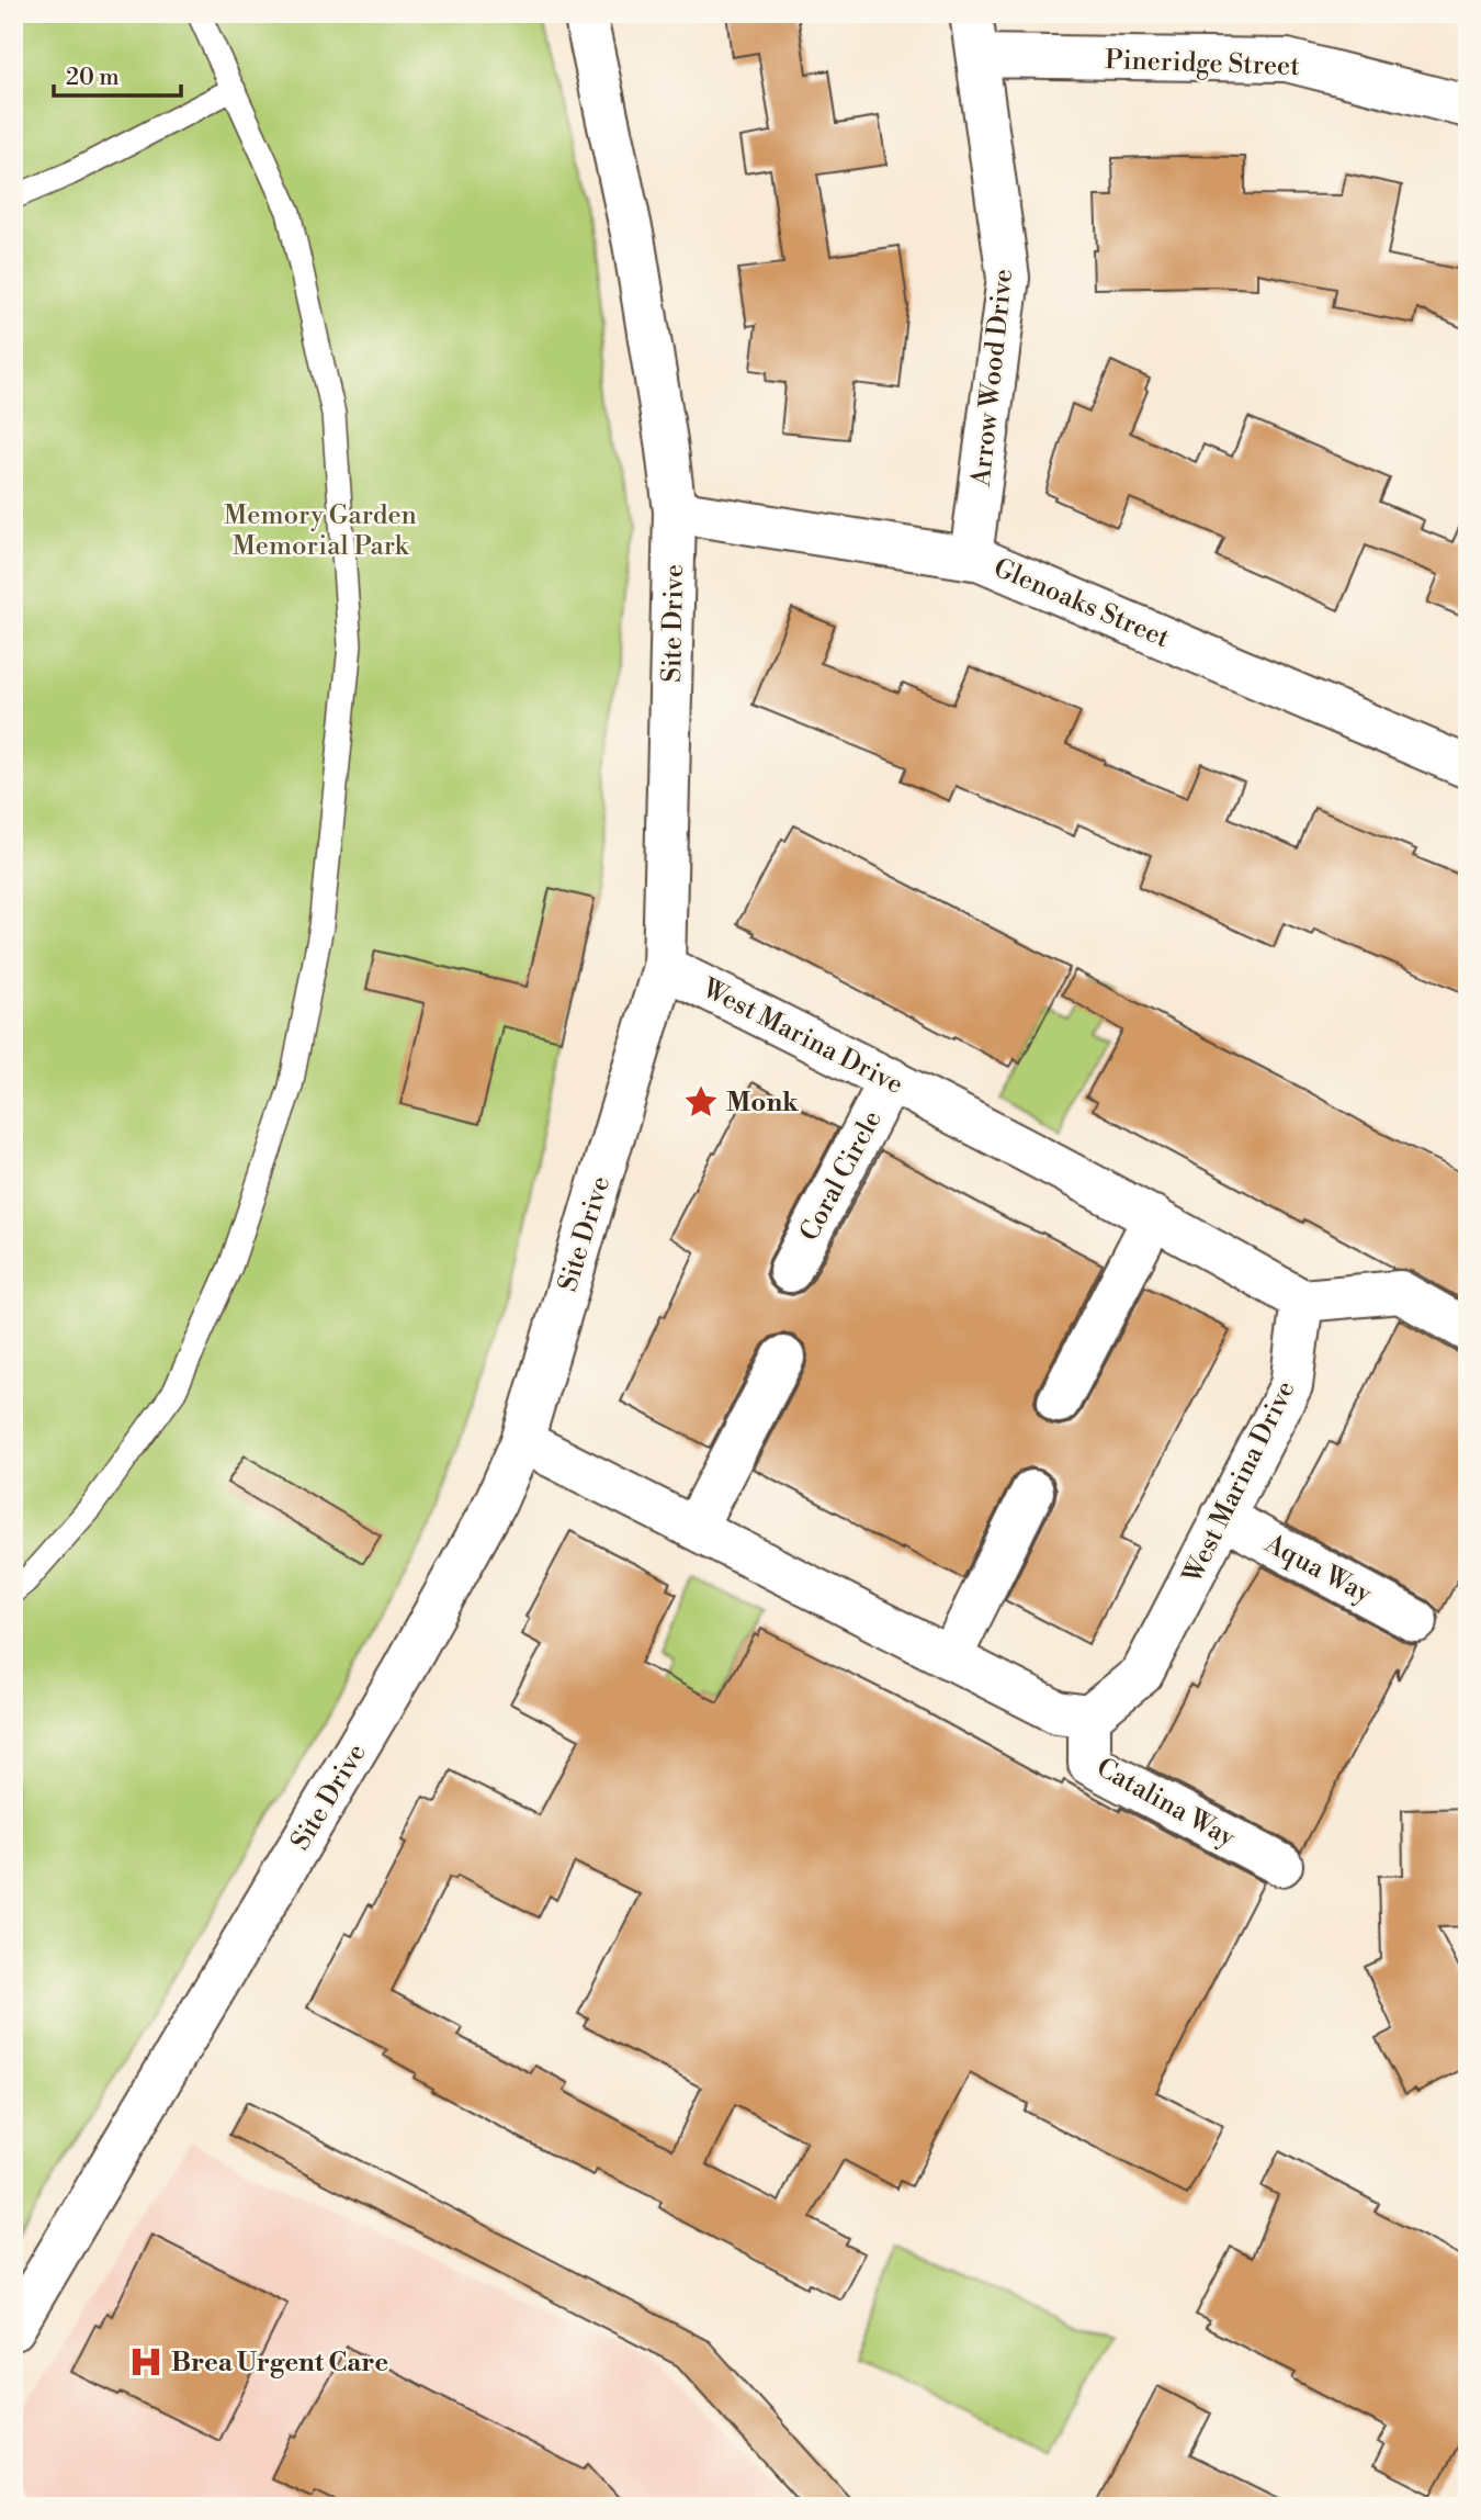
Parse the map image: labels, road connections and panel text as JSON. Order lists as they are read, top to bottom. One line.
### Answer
{"streets":{"street":["Pineridge Street","Arrow Wood Drive","Glenoaks Street","Site Drive","West Marina Drive","Coral Circle","Aqua Way","Catalina Way"]},"crossings":[["Pineridge Street","Arrow Wood Drive"],["Arrow Wood Drive","Glenoaks Street"],["Glenoaks Street","Site Drive"],["Site Drive","West Marina Drive"],["West Marina Drive","Coral Circle"],["West Marina Drive","Aqua Way"],["West Marina Drive","Catalina Way"]],"parks":["Memory Garden Memorial Park"],"places":{"place":["Monk"],"hospital":["Brea Urgent Care"]},"scale_bar":"20 m"}
